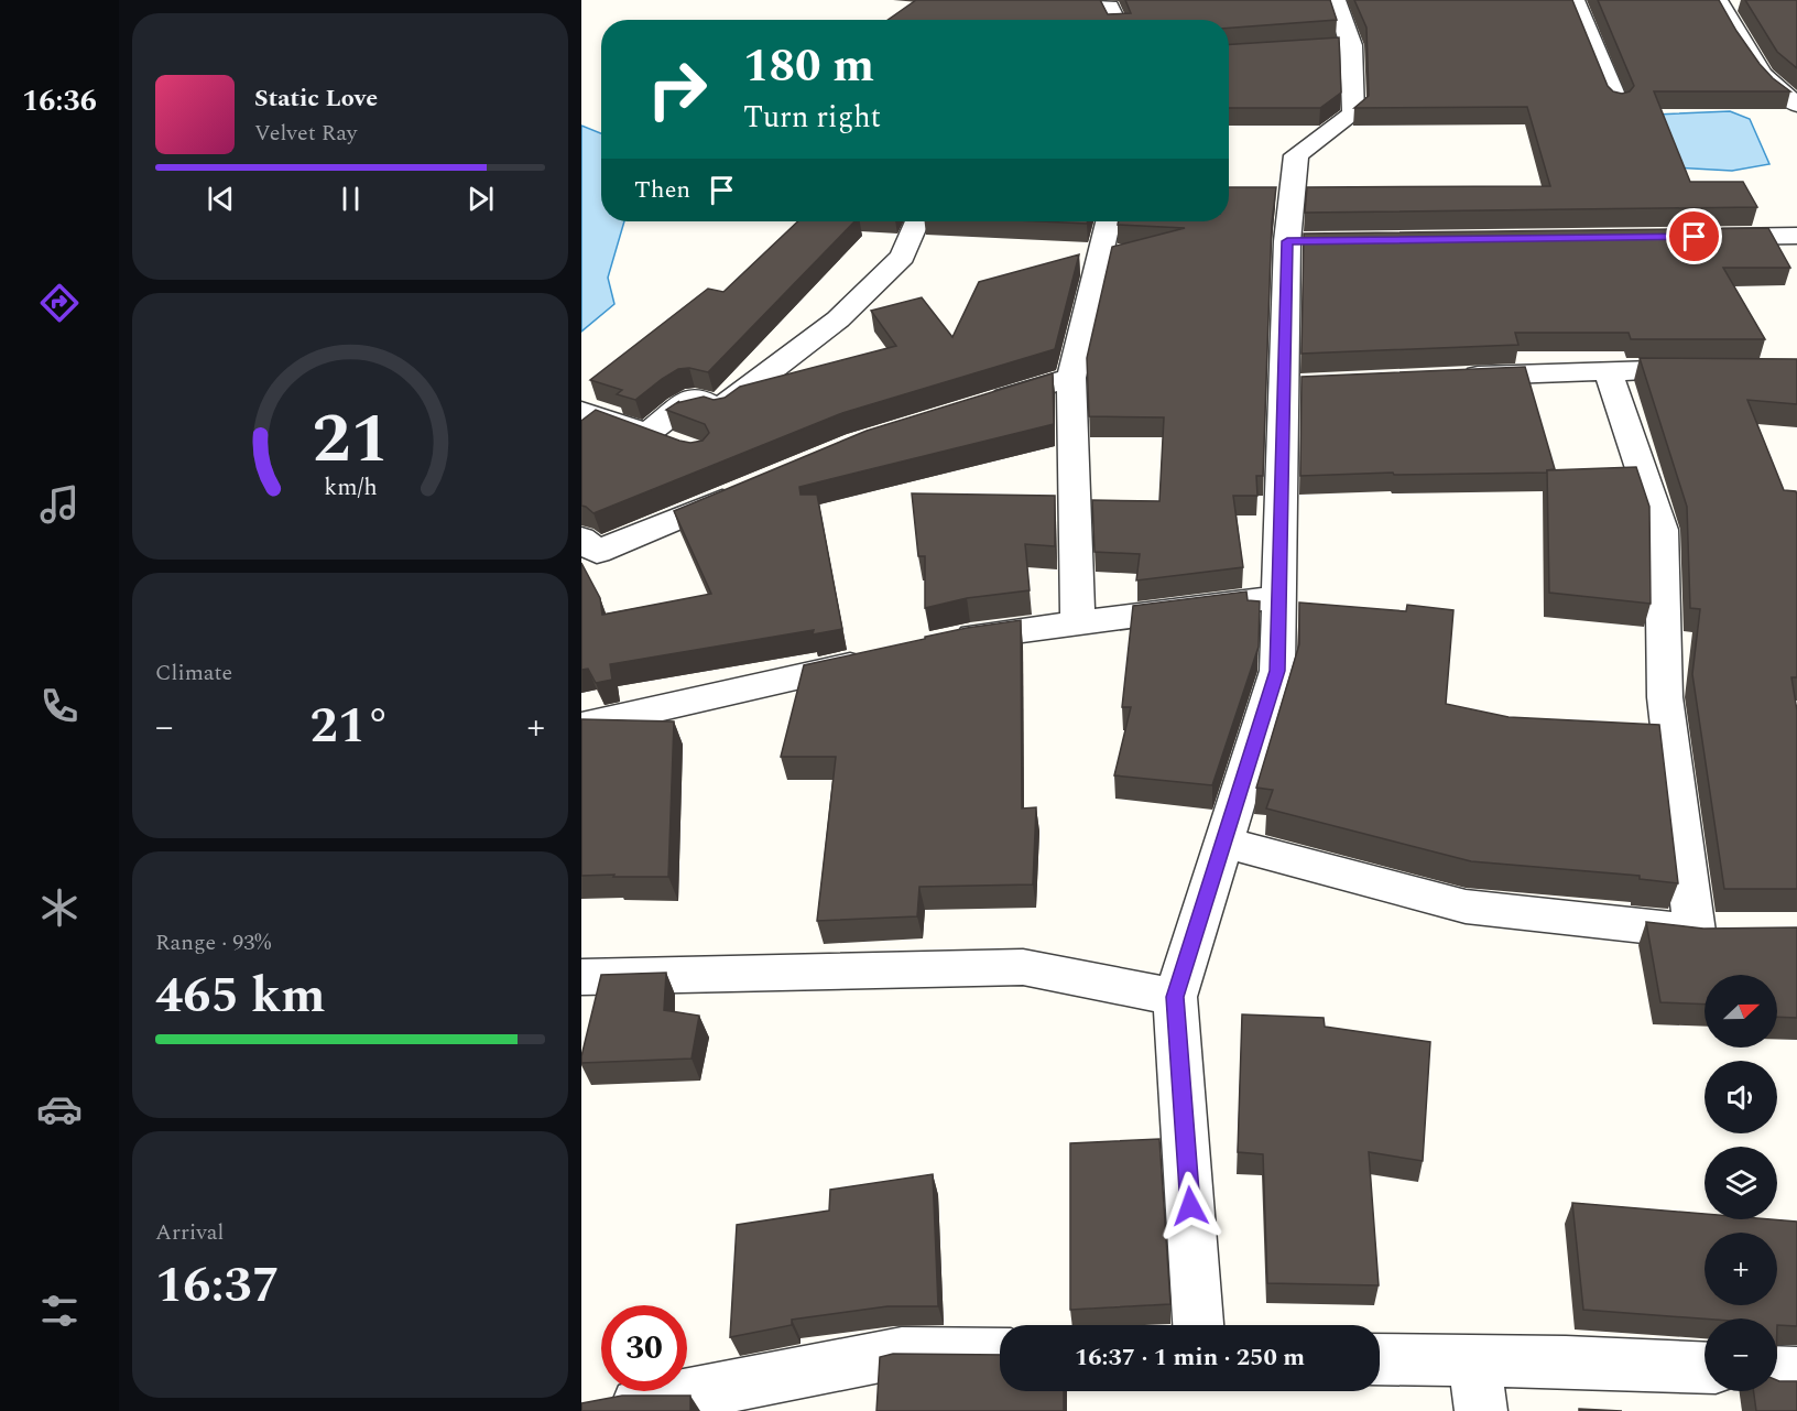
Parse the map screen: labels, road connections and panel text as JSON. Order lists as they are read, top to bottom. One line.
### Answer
{"north":"right","page":{"tabs":"16:36","turn":["180 m","Turn right"],"song":["Static Love","Velvet Ray"],"then":"Then","tile":["Climate",["Range · 93%","465 km"],["Arrival","16:37"]],"heat":["−","21°","+"],"map_buttons":["+","−"],"limit":"30","trip":"16:37 · 1 min · 250 m","gauge":["21","km/h"]}}
